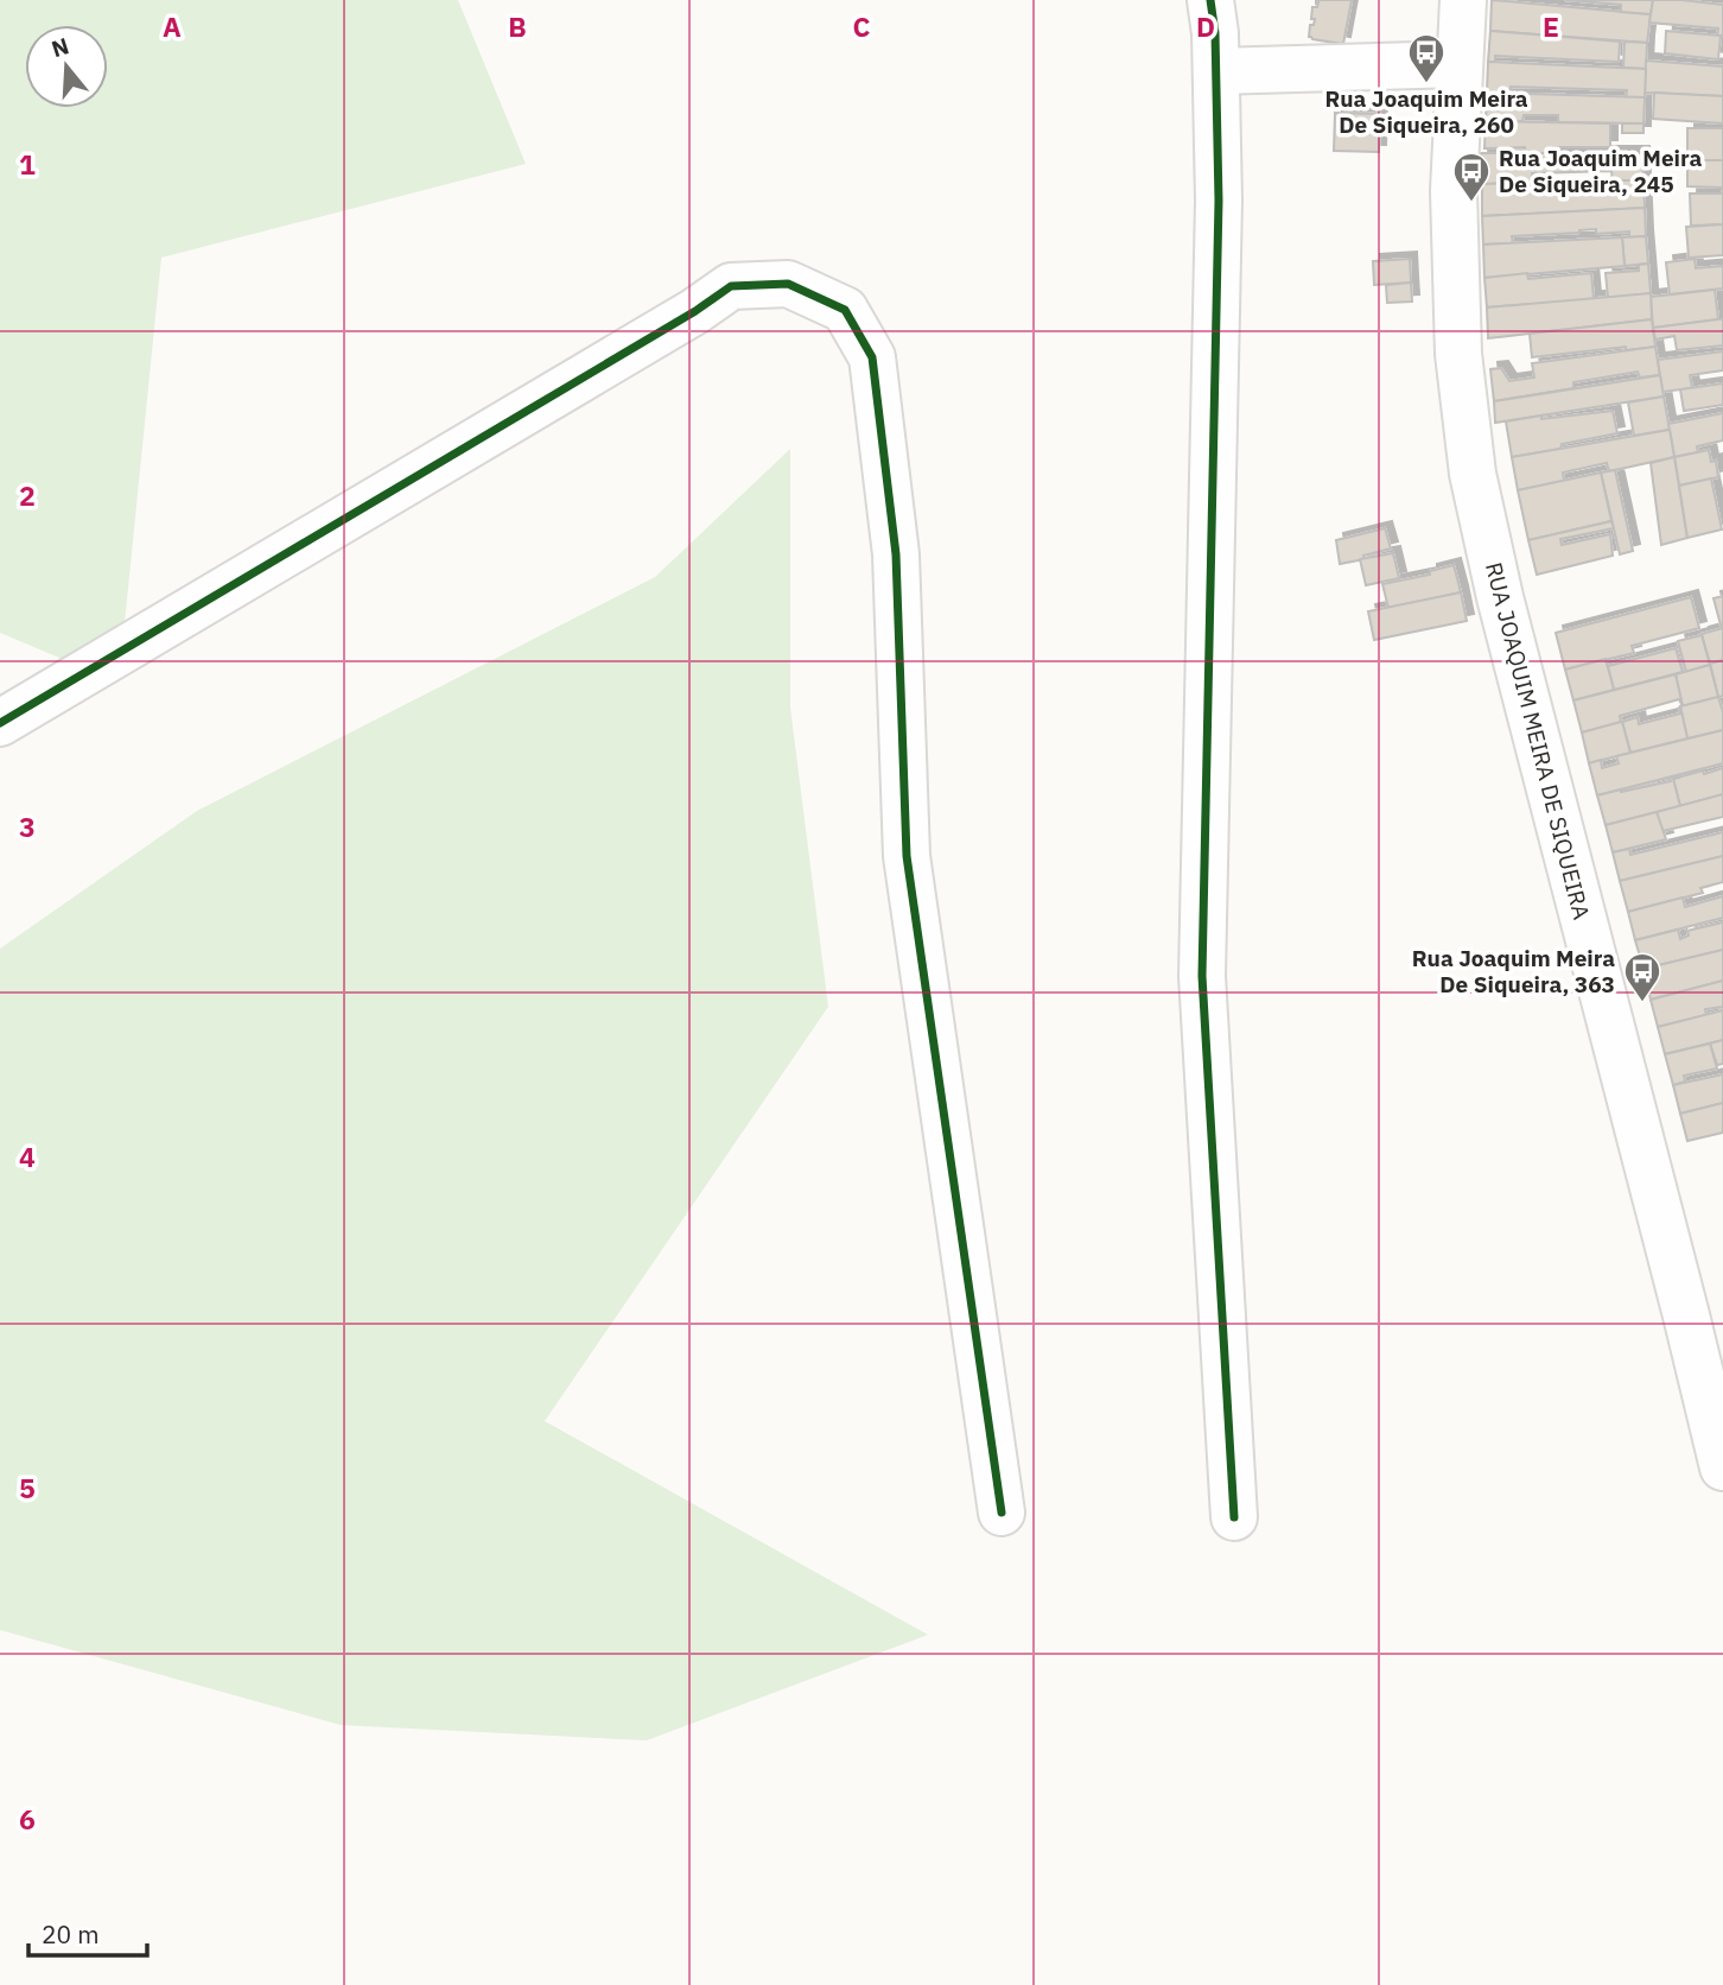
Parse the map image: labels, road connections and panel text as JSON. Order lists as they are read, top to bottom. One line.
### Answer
{"streets":{"street":["RUA JOAQUIM MEIRA DE SIQUEIRA"]},"places":{"bus stop":["Rua Joaquim Meira De Siqueira, 260","Rua Joaquim Meira De Siqueira, 245","Rua Joaquim Meira De Siqueira, 363"]},"scale_bar":"20 m","north":"top","grid":{"columns":["A","B","C","D","E"],"rows":["1","2","3","4","5","6"]}}
